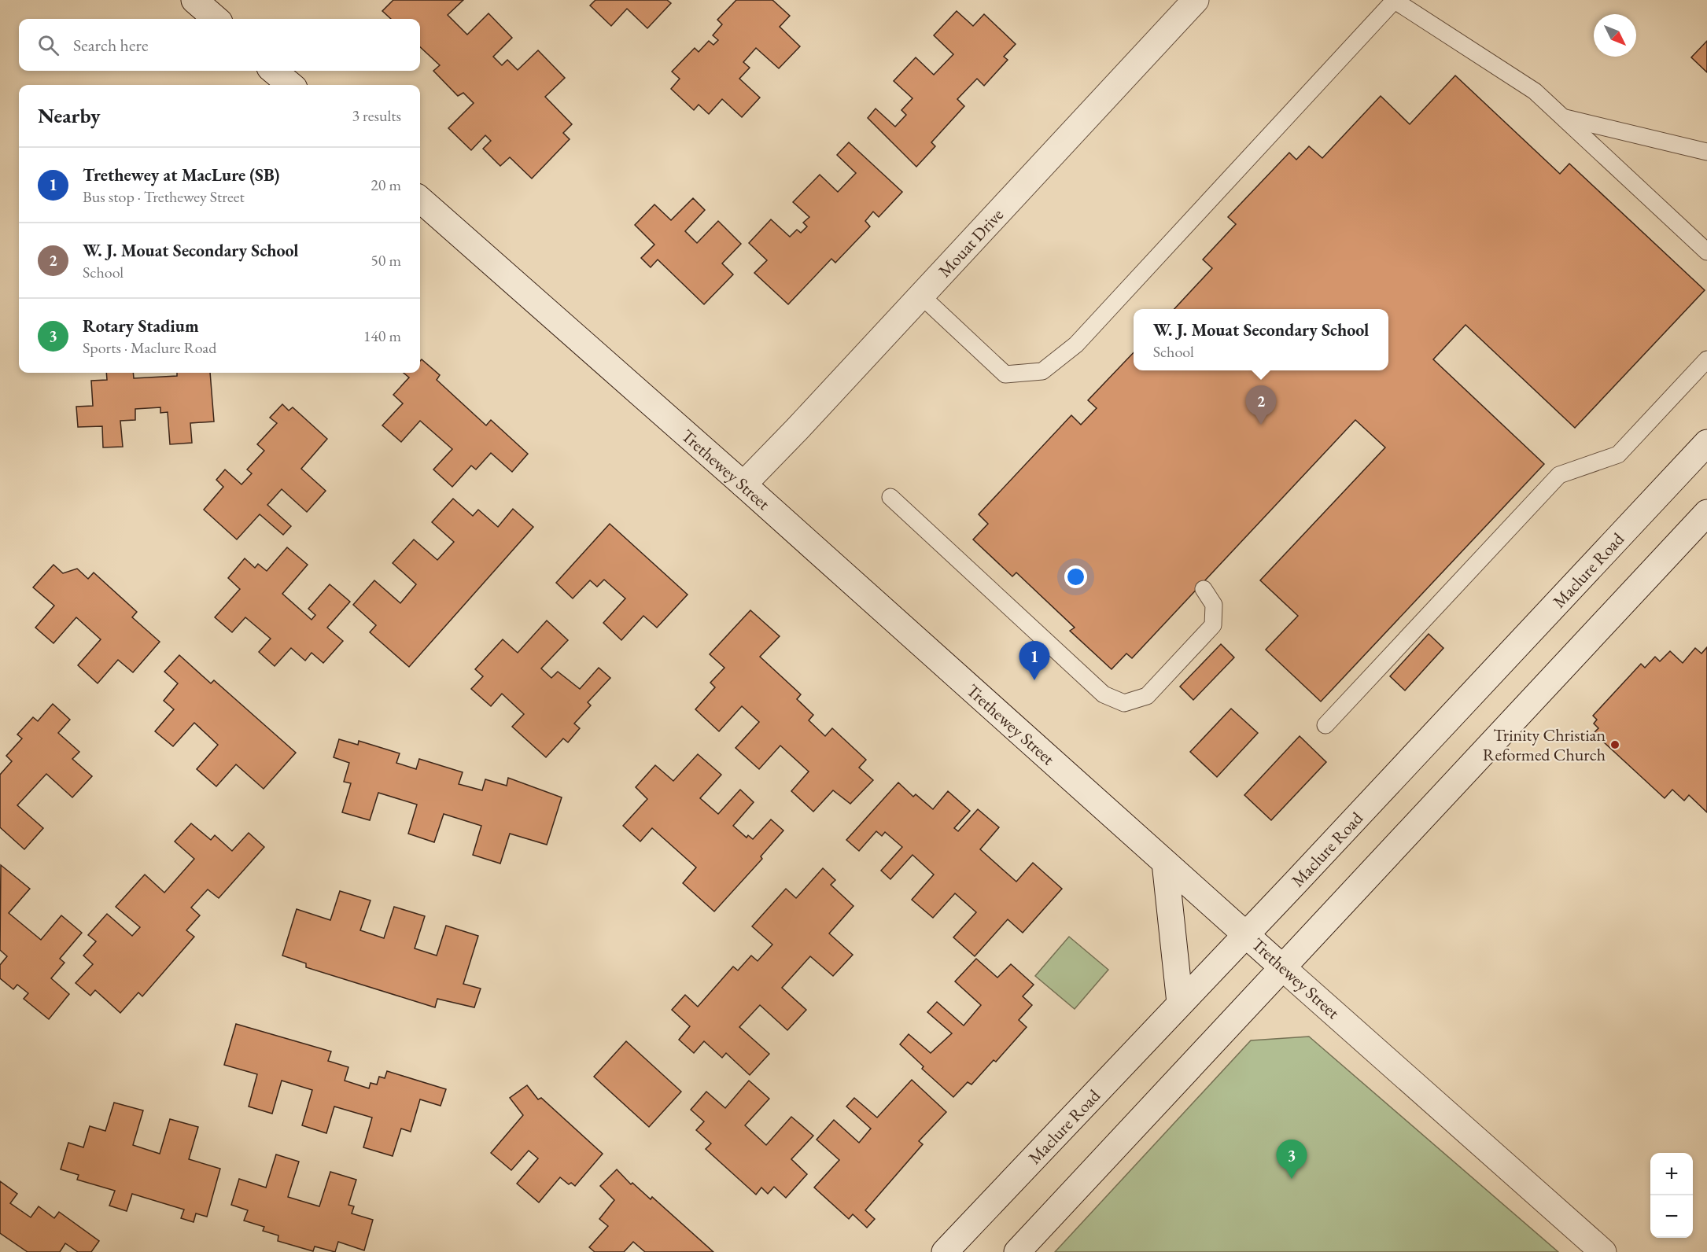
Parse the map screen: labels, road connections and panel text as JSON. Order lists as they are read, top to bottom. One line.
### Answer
{"streets":{"main road":["Mouat Drive","Trethewey Street","Maclure Road"]},"crossings":[["Mouat Drive","Trethewey Street"],["Trethewey Street","Maclure Road"]],"places":["Trinity Christian Reformed Church"],"north":"bottom right","page":{"search":"Search here","heading":["Nearby","3 results"],"list":[{"mark":"1","name":"Trethewey at MacLure (SB)","note":"Bus stop · Trethewey Street","value":"20 m"},{"mark":"2","name":"W. J. Mouat Secondary School","note":"School","value":"50 m"},{"mark":"3","name":"Rotary Stadium","note":"Sports · Maclure Road","value":"140 m"}],"popup":["W. J. Mouat Secondary School","School"],"pins":["2","1","3"],"map_buttons":["+","−"]}}
